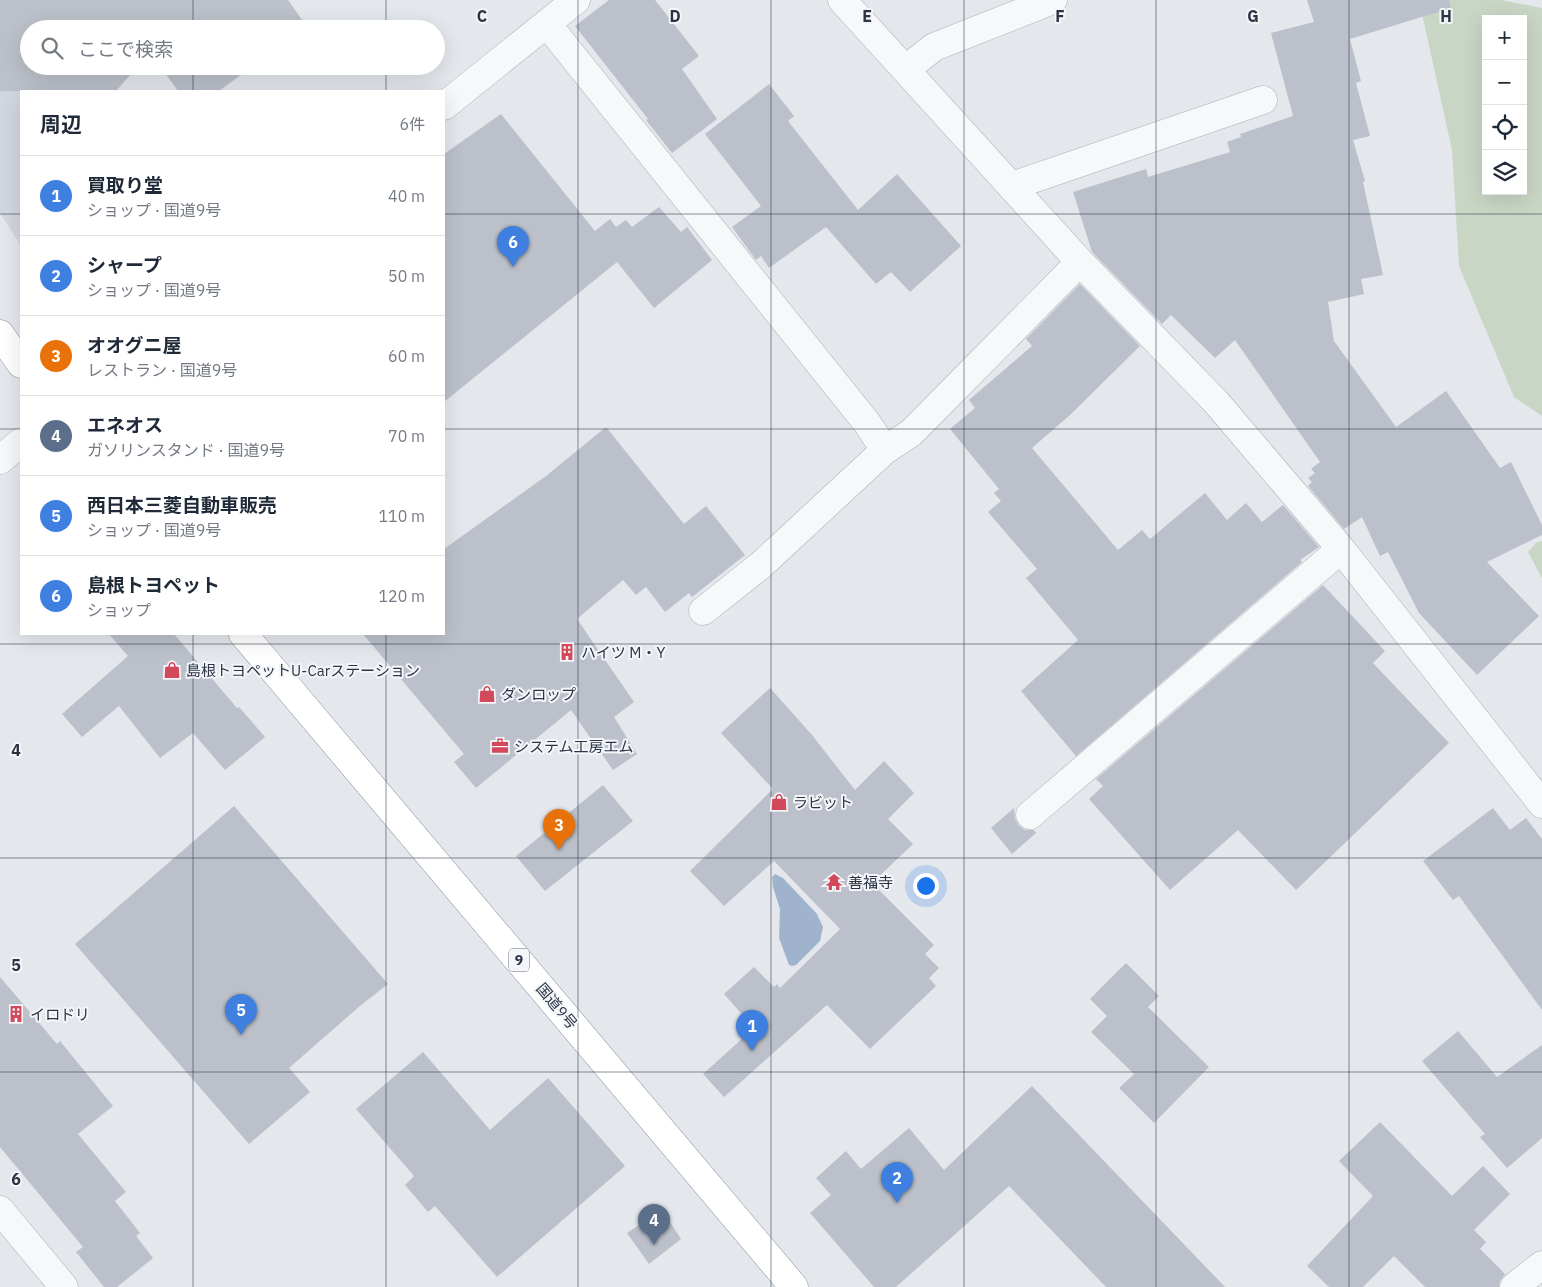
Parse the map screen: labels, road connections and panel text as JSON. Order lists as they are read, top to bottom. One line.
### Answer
{"streets":{"highway":["9","国道9号"]},"places":{"building":["ハイツ M・Y","イロドリ"],"shop":["島根トヨペットU-Carステーション","ダンロップ","ラビット"],"office":["システム工房エム"],"temple":["善福寺"]},"page":{"map_buttons":["+","−"],"search":"ここで検索","heading":["周辺","6件"],"list":[{"mark":"1","name":"買取り堂","note":"ショップ · 国道9号","value":"40 m"},{"mark":"2","name":"シャープ","note":"ショップ · 国道9号","value":"50 m"},{"mark":"3","name":"オオグニ屋","note":"レストラン · 国道9号","value":"60 m"},{"mark":"4","name":"エネオス","note":"ガソリンスタンド · 国道9号","value":"70 m"},{"mark":"5","name":"西日本三菱自動車販売","note":"ショップ · 国道9号","value":"110 m"},{"mark":"6","name":"島根トヨペット","note":"ショップ","value":"120 m"}],"pins":["6","3","5","1","2","4"]},"grid":{"columns":["C","D","E","F","G","H"],"rows":["4","5","6"]}}
